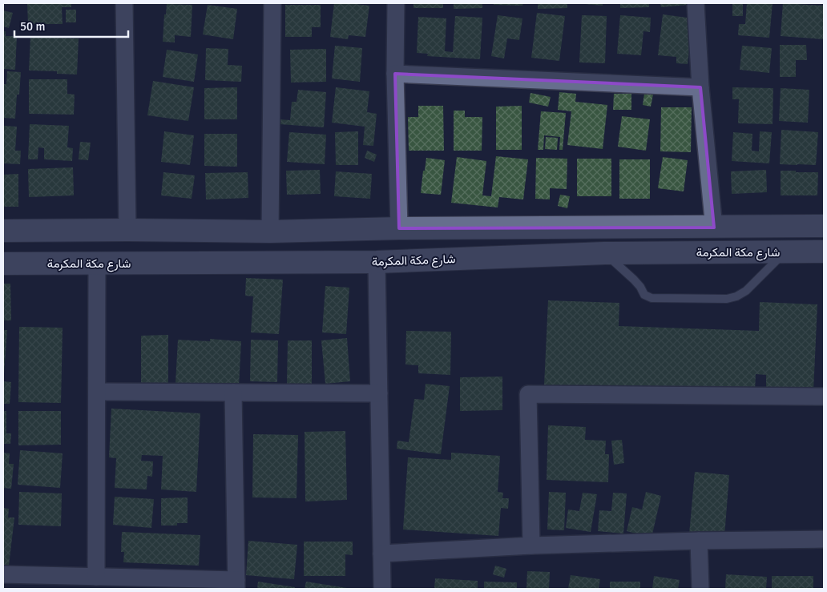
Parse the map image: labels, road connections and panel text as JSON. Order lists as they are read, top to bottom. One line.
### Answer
{"streets":{"main road":["شارع مكة المكرمة"]},"scale_bar":"50 m"}
